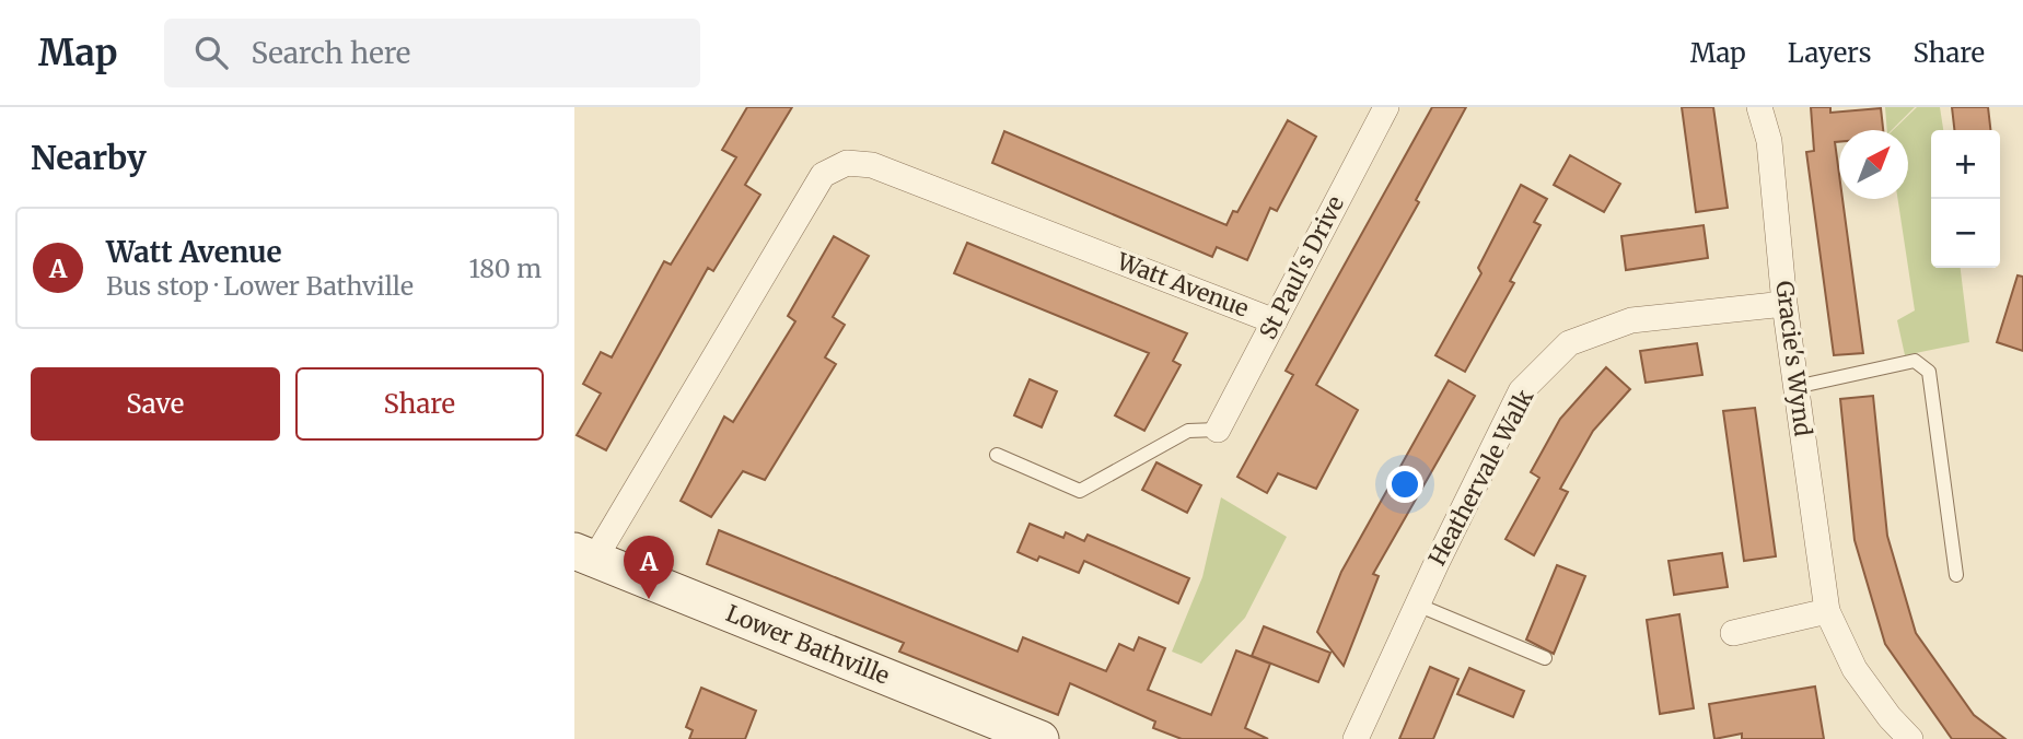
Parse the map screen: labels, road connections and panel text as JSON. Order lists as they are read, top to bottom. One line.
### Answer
{"streets":{"main road":["Lower Bathville"],"street":["St Paul's Drive","Watt Avenue","Gracie's Wynd","Heathervale Walk"]},"crossings":[["St Paul's Drive","Watt Avenue"],["Watt Avenue","Lower Bathville"],["Gracie's Wynd","Heathervale Walk"]],"north":"top right","page":{"header":"Map","search":"Search here","nav":["Map","Layers","Share"],"heading":"Nearby","map_buttons":["+","−"],"list":[{"mark":"A","name":"Watt Avenue","note":"Bus stop · Lower Bathville","value":"180 m"}],"buttons":["Save","Share"],"pins":"A"}}
